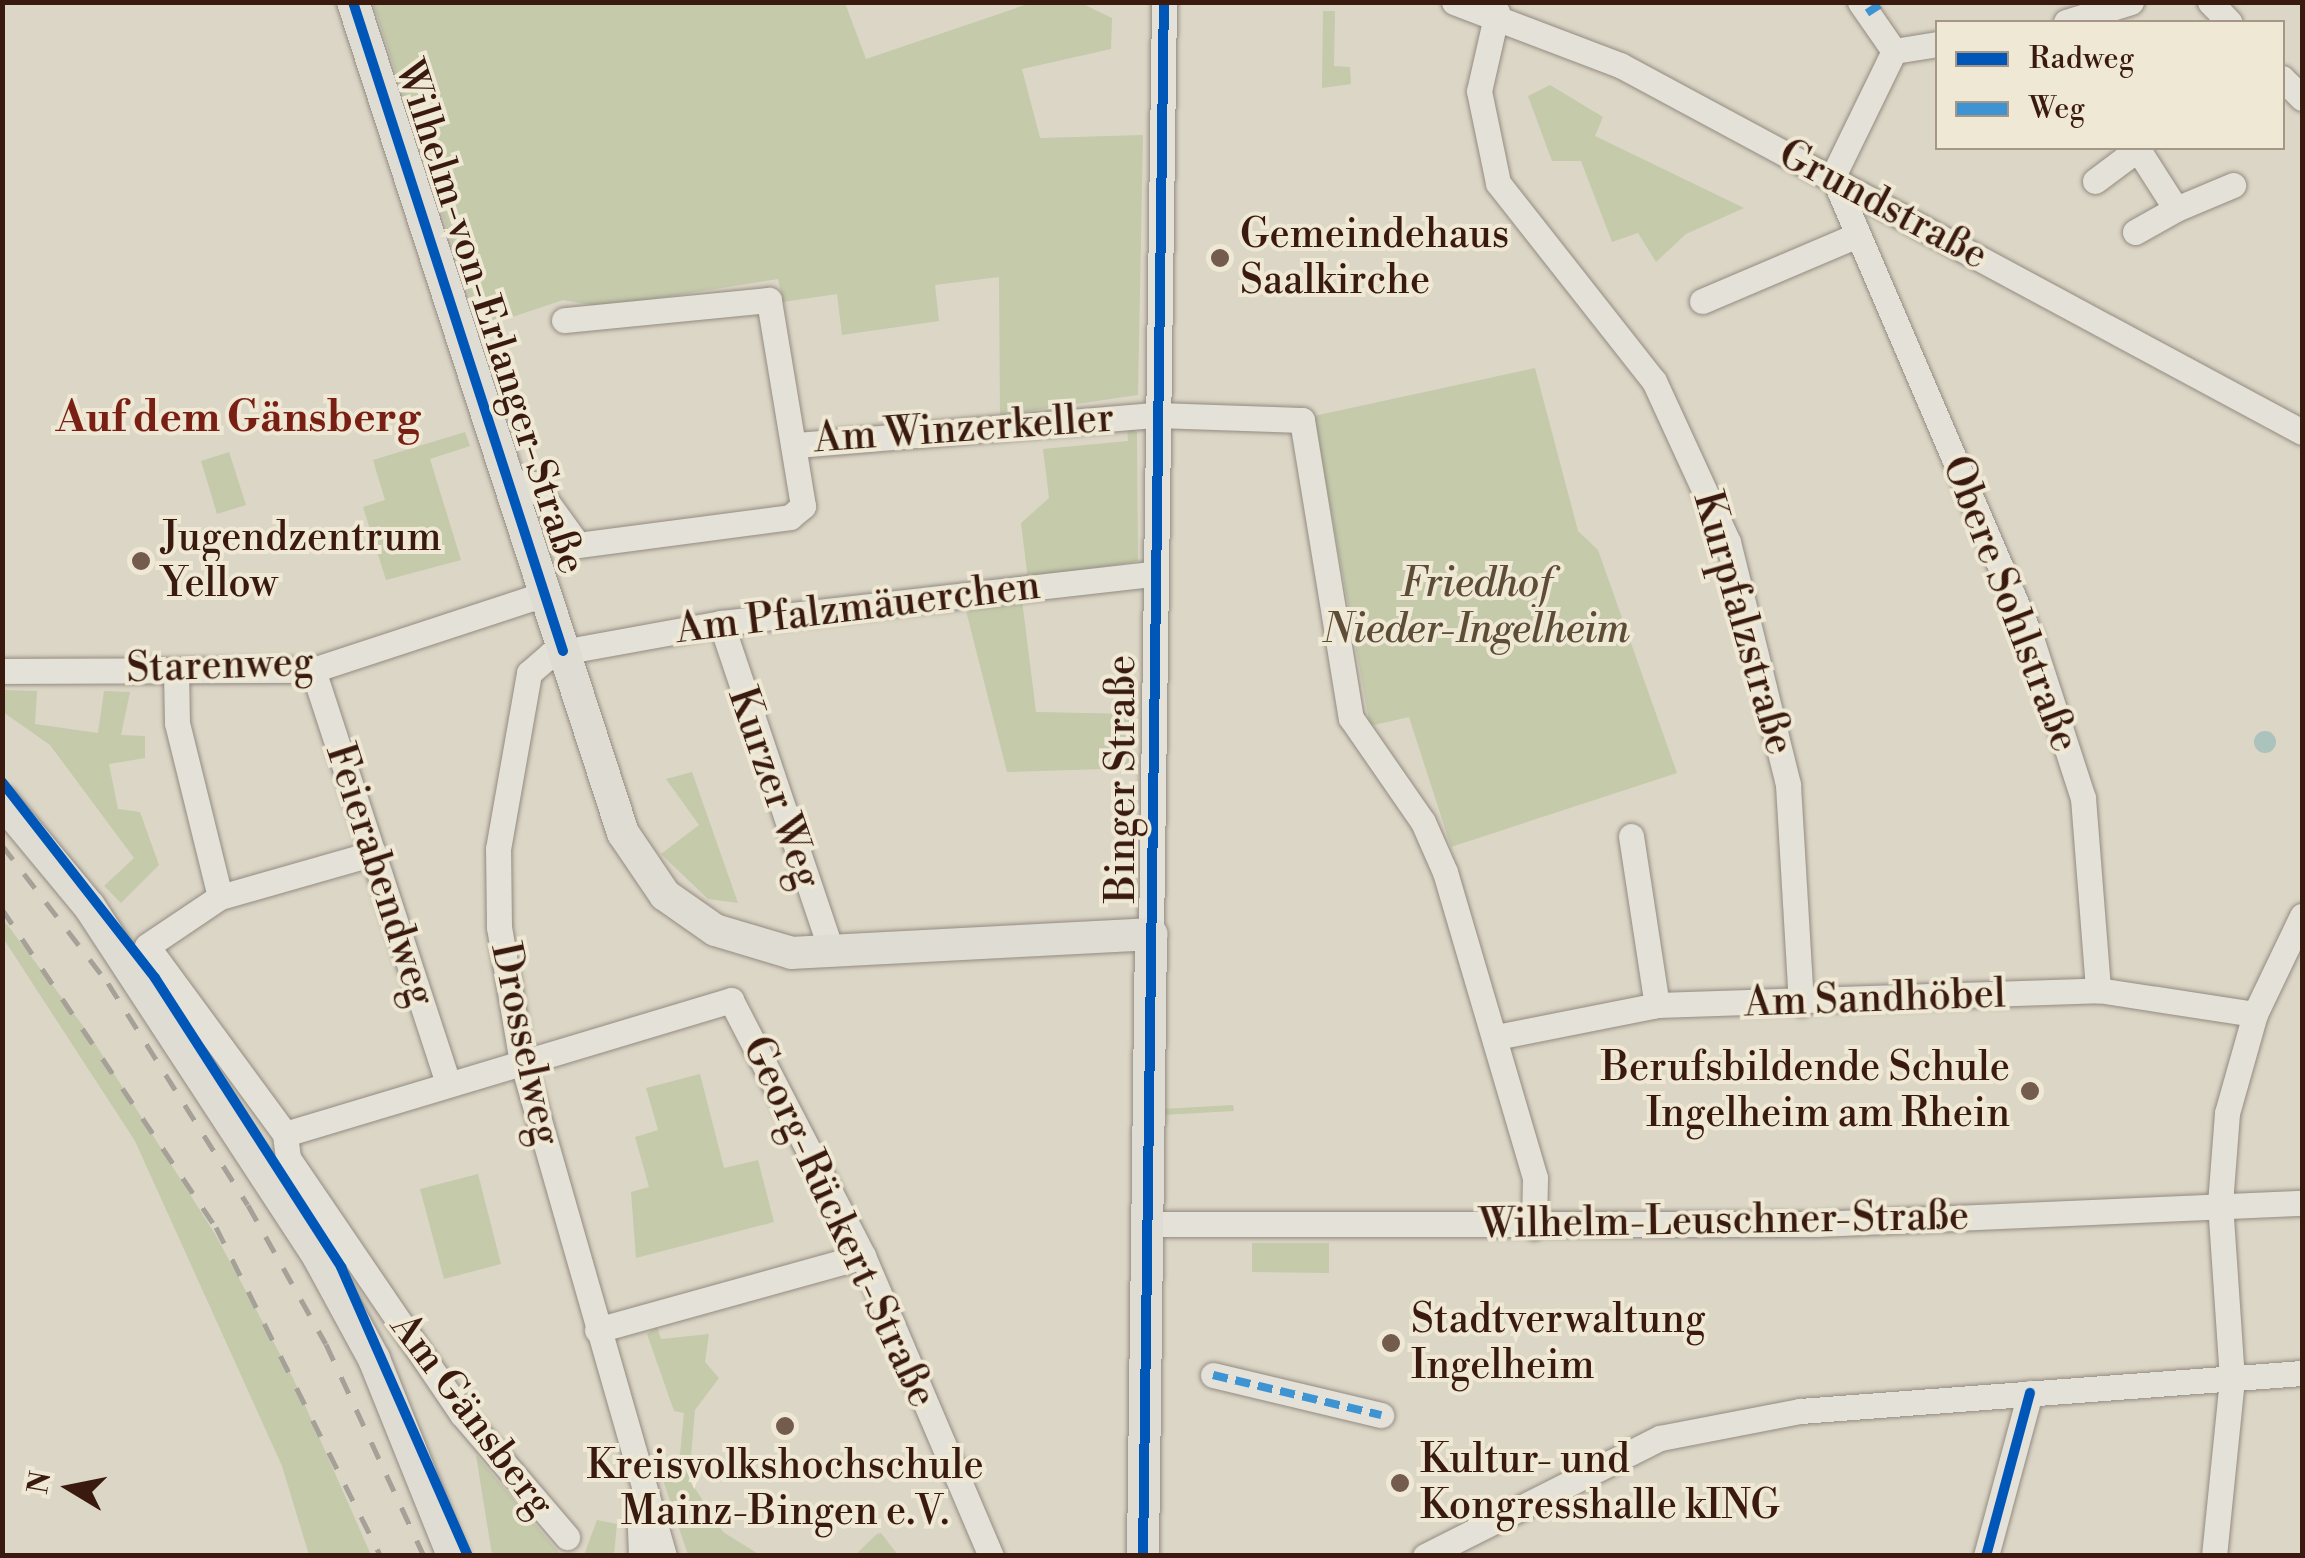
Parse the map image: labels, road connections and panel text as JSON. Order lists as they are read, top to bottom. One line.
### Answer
{"streets":{"main road":["Wilhelm-von-Erlanger-Straße","Binger Straße"],"street":["Grundstraße","Am Winzerkeller","Obere Sohlstraße","Am Pfalzmäuerchen","Kurpfalzstraße","Starenweg","Kurzer Weg","Feierabendweg","Am Sandhöbel","Drosselweg","Wilhelm-Leuschner-Straße","Georg-Rückert-Straße","Am Gänsberg"]},"crossings":[["Grundstraße","Obere Sohlstraße"],["Grundstraße","Kurpfalzstraße"],["Wilhelm-von-Erlanger-Straße","Am Pfalzmäuerchen"],["Wilhelm-von-Erlanger-Straße","Starenweg"],["Wilhelm-von-Erlanger-Straße","Binger Straße"],["Wilhelm-von-Erlanger-Straße","Kurzer Weg"],["Wilhelm-von-Erlanger-Straße","Drosselweg"],["Am Winzerkeller","Binger Straße"],["Am Winzerkeller","Am Sandhöbel"],["Obere Sohlstraße","Am Sandhöbel"],["Am Pfalzmäuerchen","Binger Straße"],["Am Pfalzmäuerchen","Kurzer Weg"],["Am Pfalzmäuerchen","Drosselweg"],["Kurpfalzstraße","Am Sandhöbel"],["Starenweg","Feierabendweg"],["Binger Straße","Wilhelm-Leuschner-Straße"],["Drosselweg","Georg-Rückert-Straße"]],"districts":["Auf dem Gänsberg"],"parks":["Friedhof Nieder-Ingelheim"],"places":["Gemeindehaus Saalkirche","Jugendzentrum Yellow","Berufsbildende Schule Ingelheim am Rhein","Stadtverwaltung Ingelheim","Kreisvolkshochschule Mainz-Bingen e.V.","Kultur- und Kongresshalle kING"],"legend":["Radweg","Weg"],"north":"left"}
